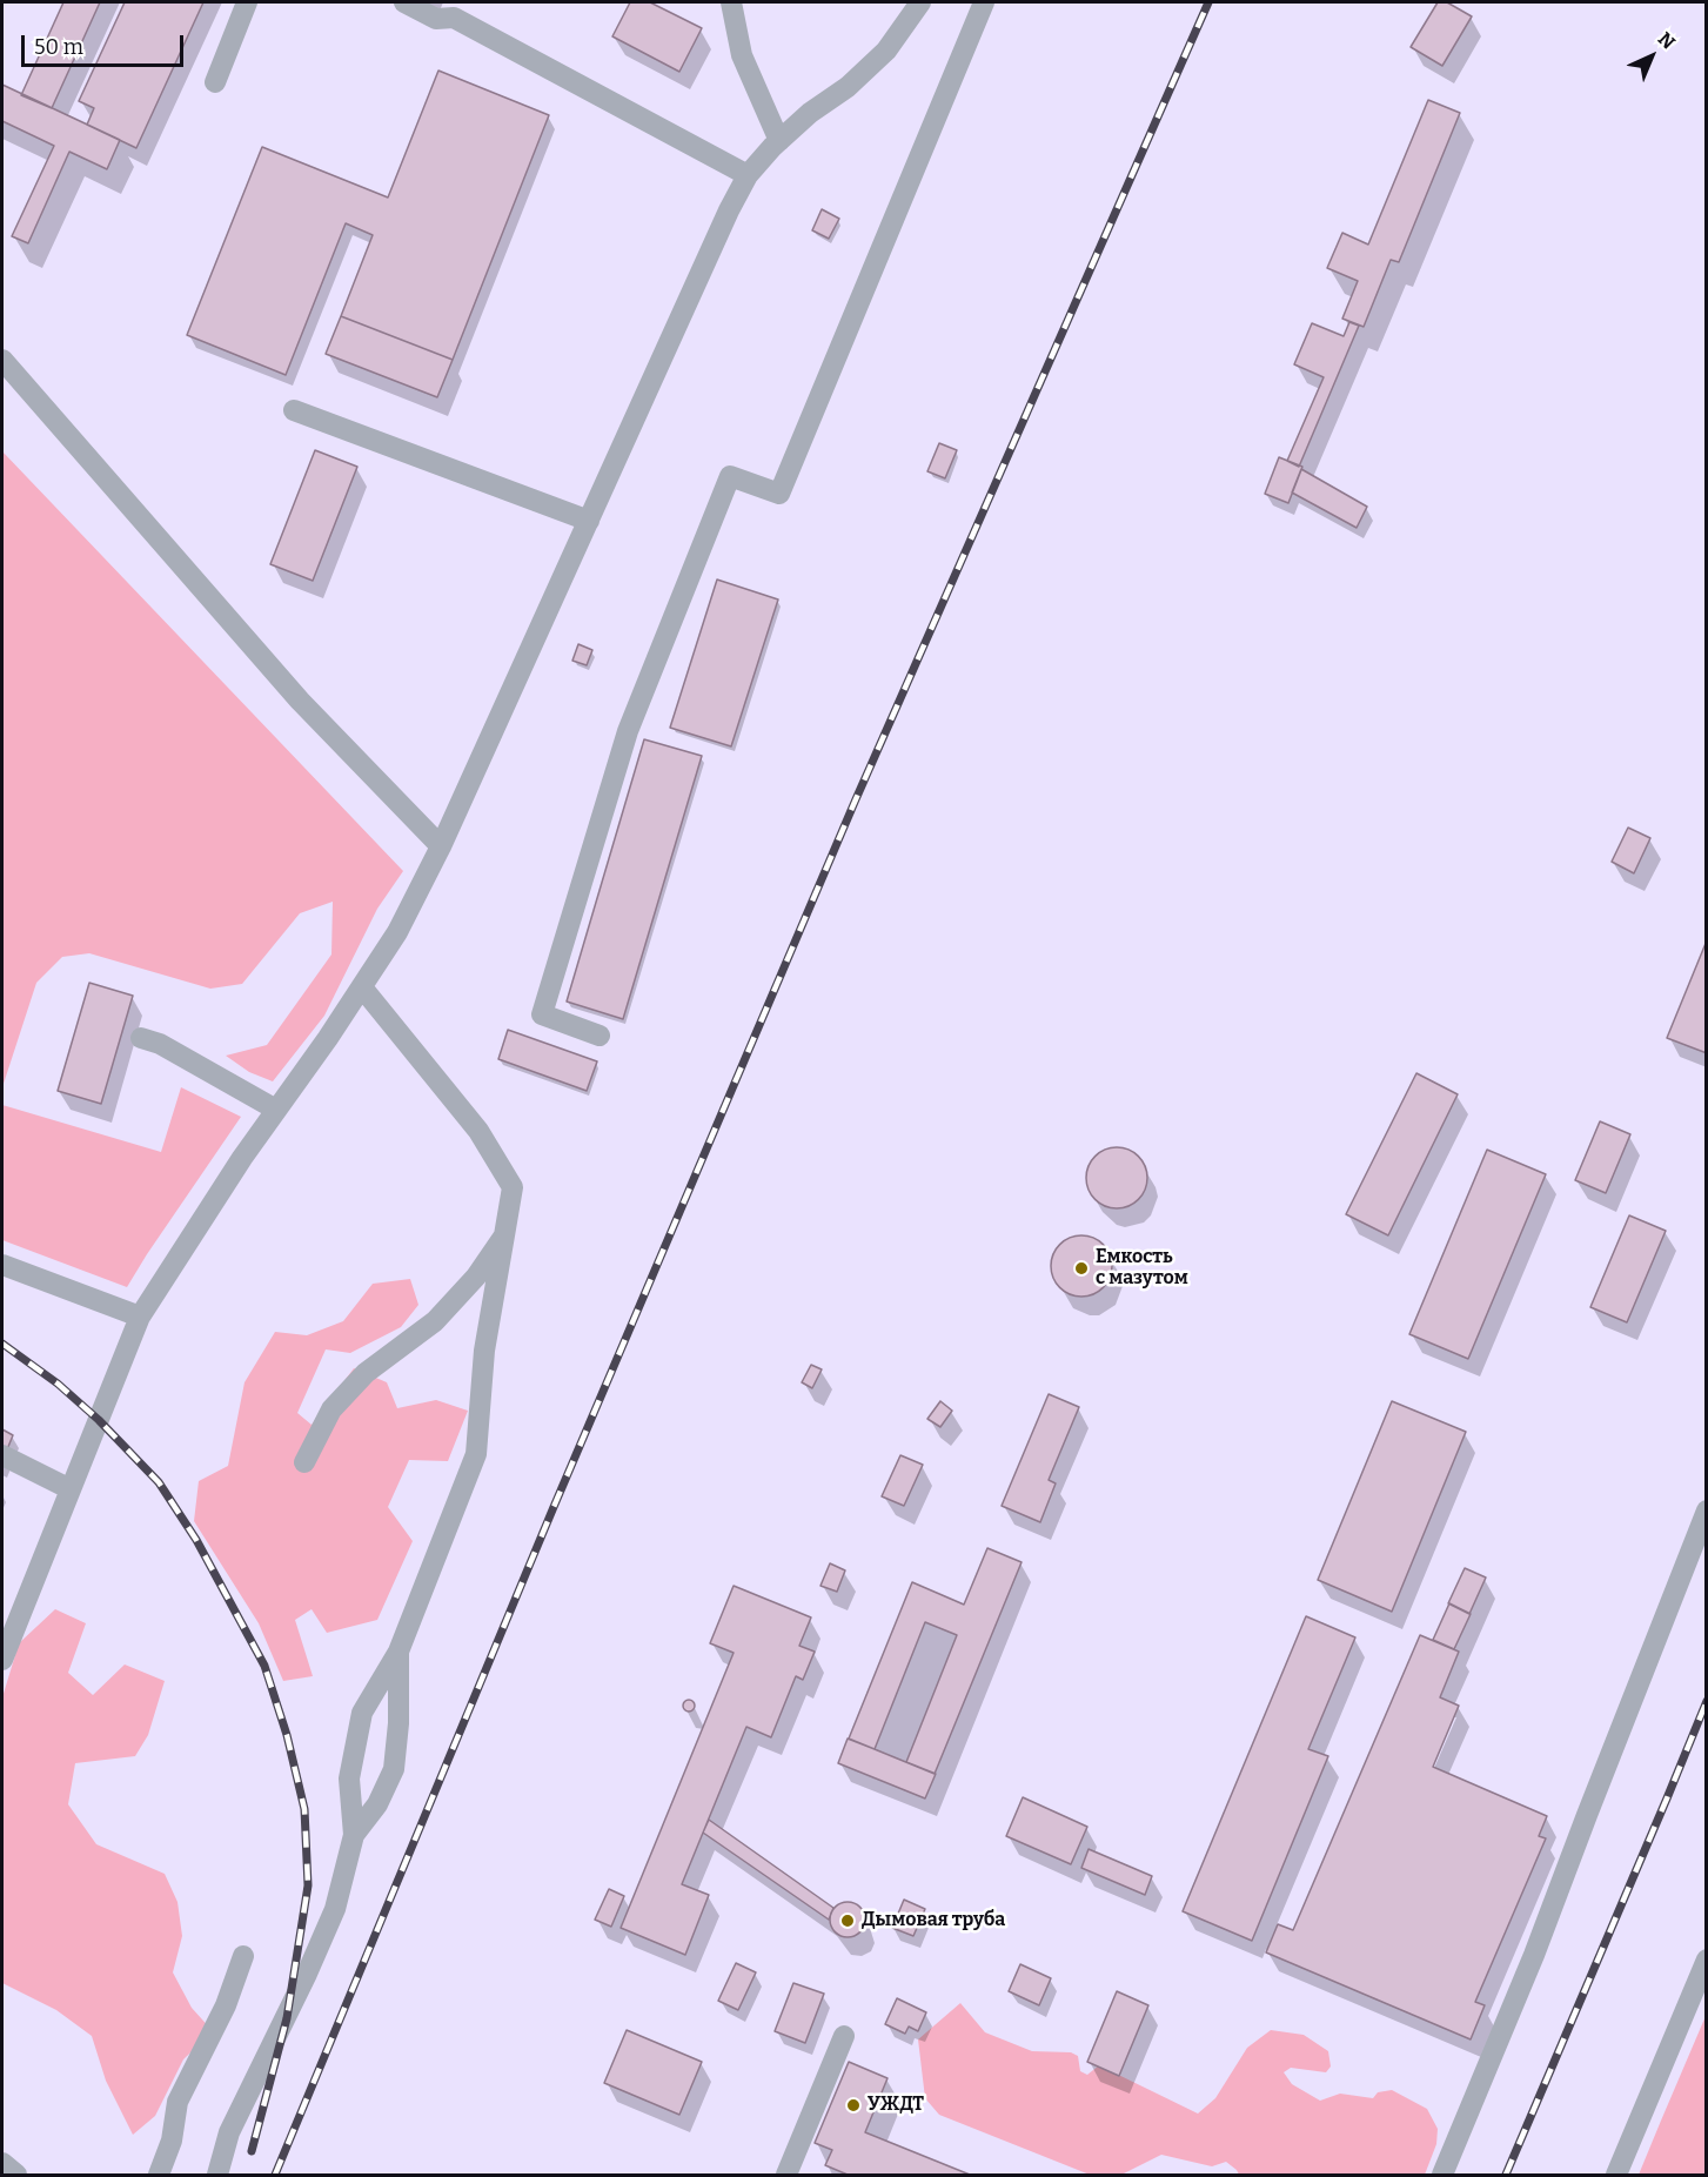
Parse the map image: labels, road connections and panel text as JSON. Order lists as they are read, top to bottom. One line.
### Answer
{"places":["Емкость с мазутом","Дымовая труба","УЖДТ"],"scale_bar":"50 m","north":"top right"}
